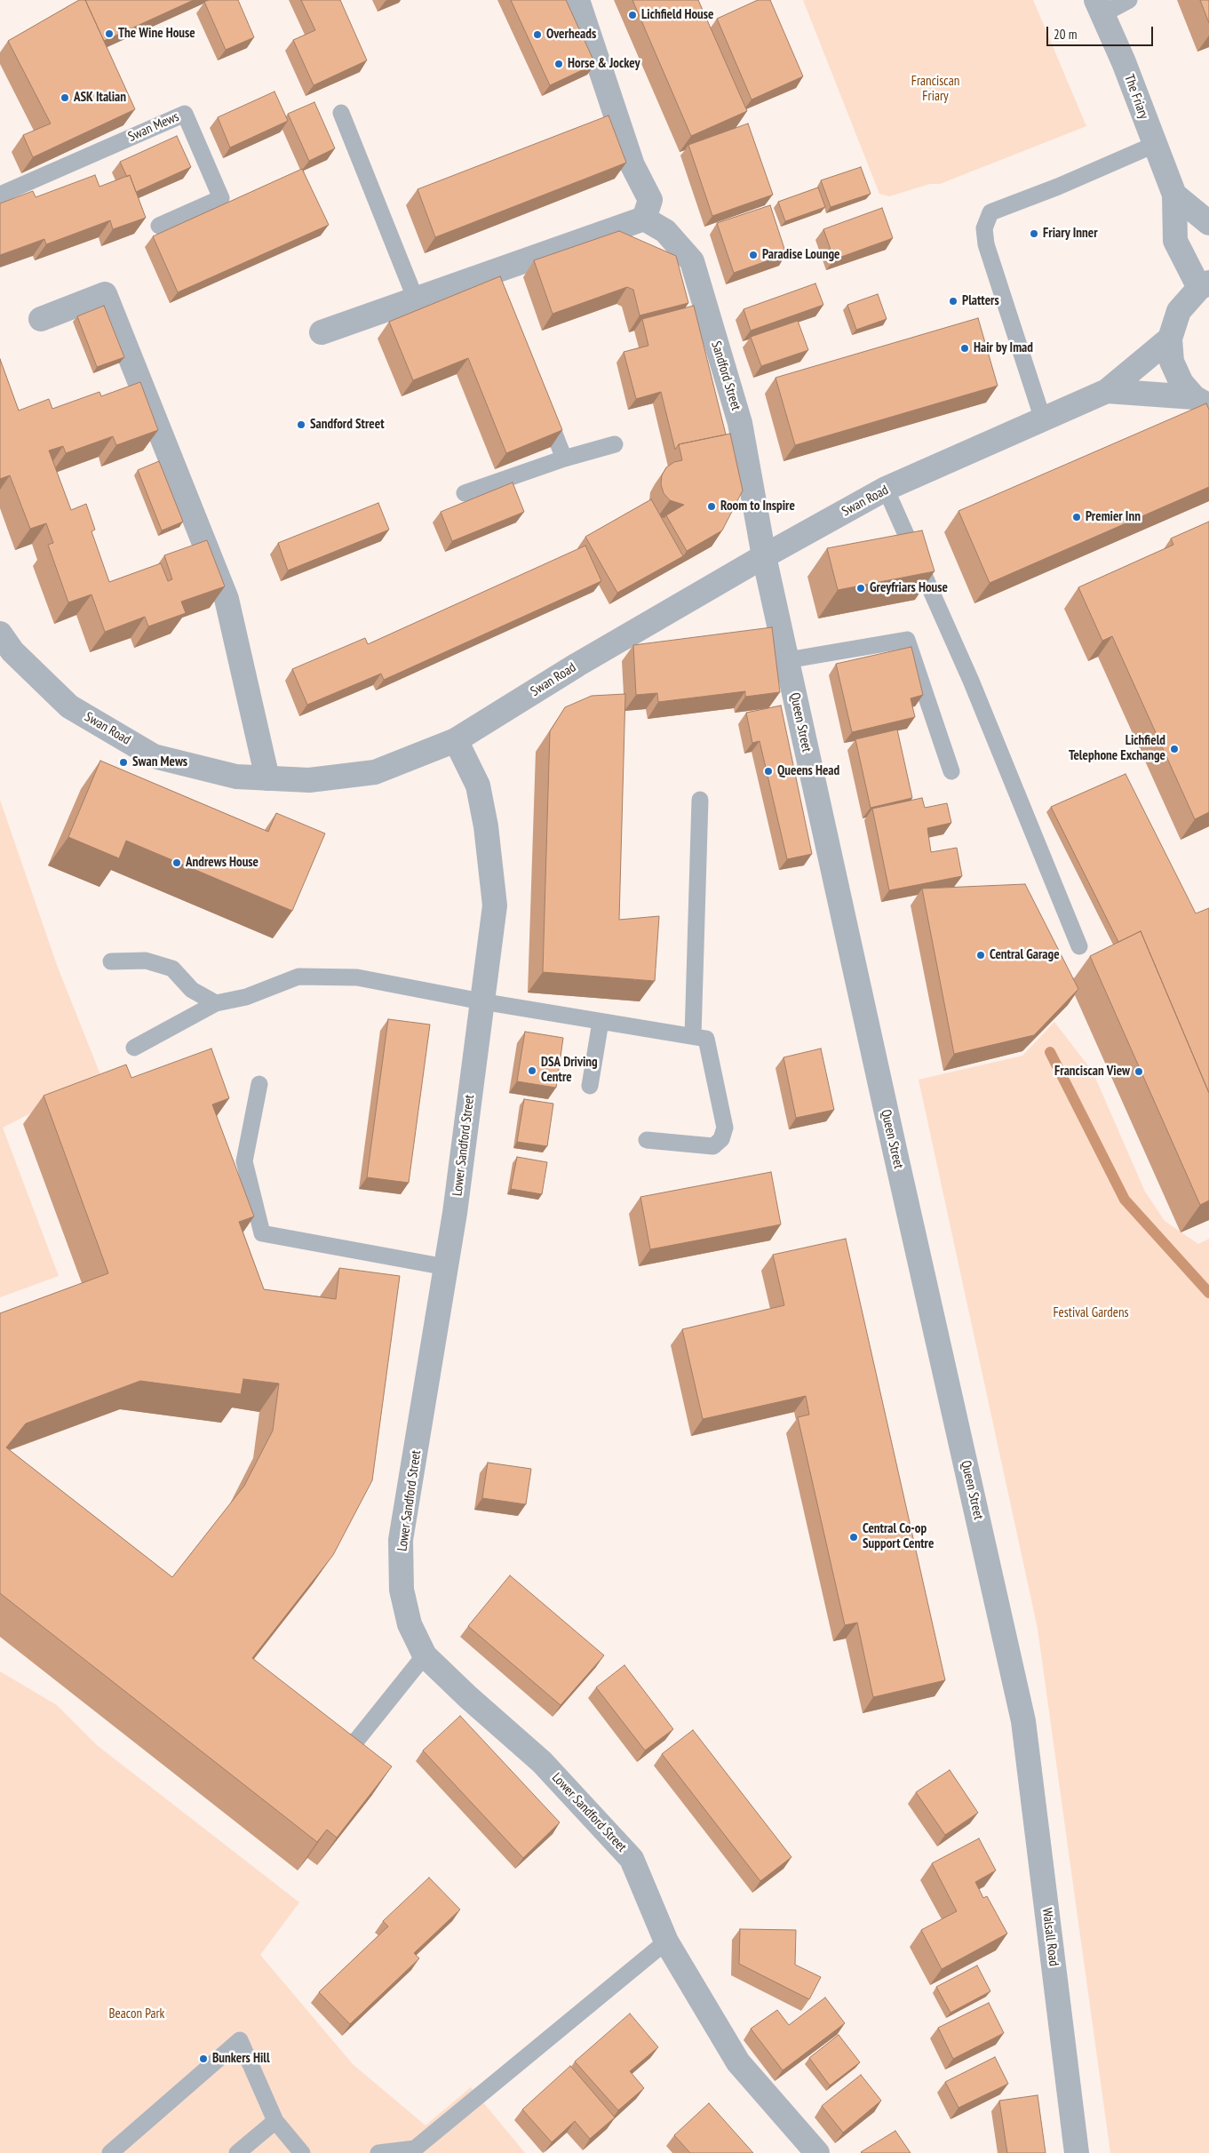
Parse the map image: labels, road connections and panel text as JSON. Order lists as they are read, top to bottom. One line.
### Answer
{"streets":{"street":["The Friary","Sandford Street","Swan Road","Queen Street","Lower Sandford Street","Walsall Road"],"lane":["Swan Mews"]},"crossings":[["Sandford Street","Swan Road"],["Sandford Street","Queen Street"],["Swan Road","Queen Street"],["Swan Road","Lower Sandford Street"],["Queen Street","Walsall Road"]],"parks":["Franciscan Friary","Festival Gardens","Beacon Park"],"places":["Lichfield House","The Wine House","Overheads","Horse & Jockey","ASK Italian","Friary Inner","Paradise Lounge","Platters","Hair by Imad","Sandford Street","Room to Inspire","Premier Inn","Greyfriars House","Lichfield Telephone Exchange","Swan Mews","Queens Head","Andrews House","Central Garage","DSA Driving Centre","Franciscan View","Central Co-op Support Centre","Bunkers Hill"],"scale_bar":"20 m"}
